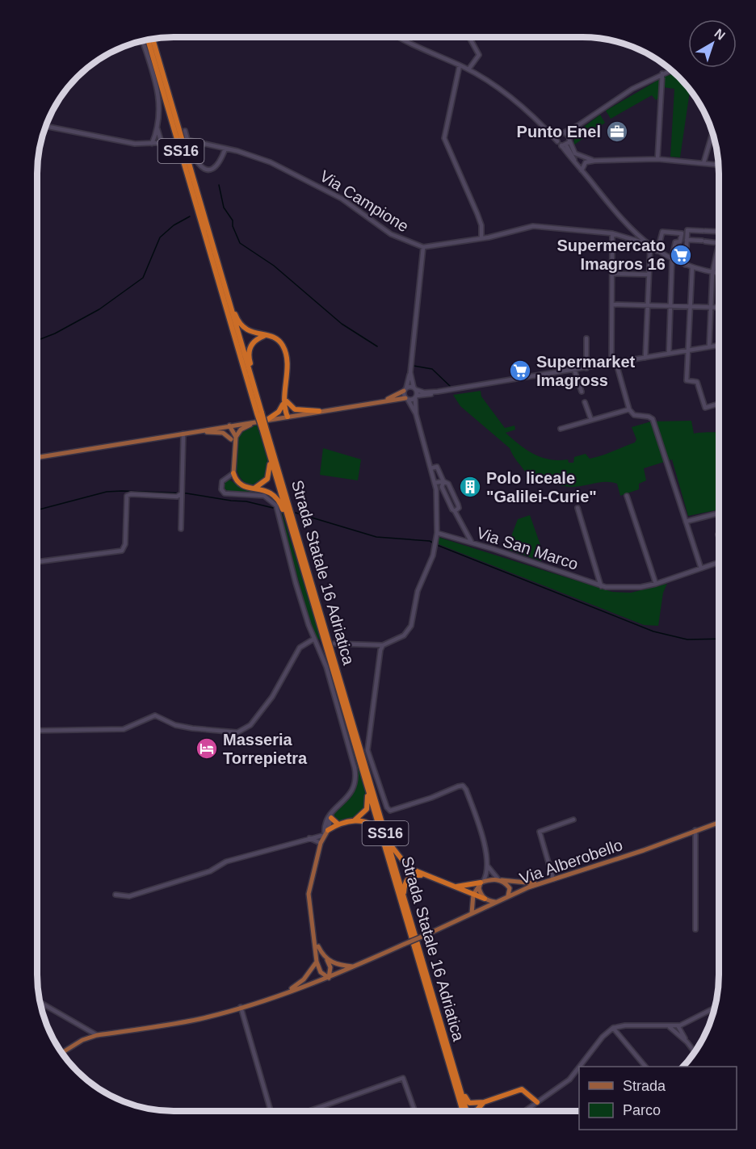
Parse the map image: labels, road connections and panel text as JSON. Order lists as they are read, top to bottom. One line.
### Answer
{"streets":{"highway":["SS16","Strada Statale 16 Adriatica"],"main road":["Via Alberobello"],"street":["Via Campione","Via San Marco"]},"places":{"office":["Punto Enel"],"supermarket":["Supermercato Imagros 16","Supermarket Imagross"],"building":["Polo liceale \"Galilei-Curie\""],"hotel":["Masseria Torrepietra"]},"legend":["Strada","Parco"],"north":"top right"}
